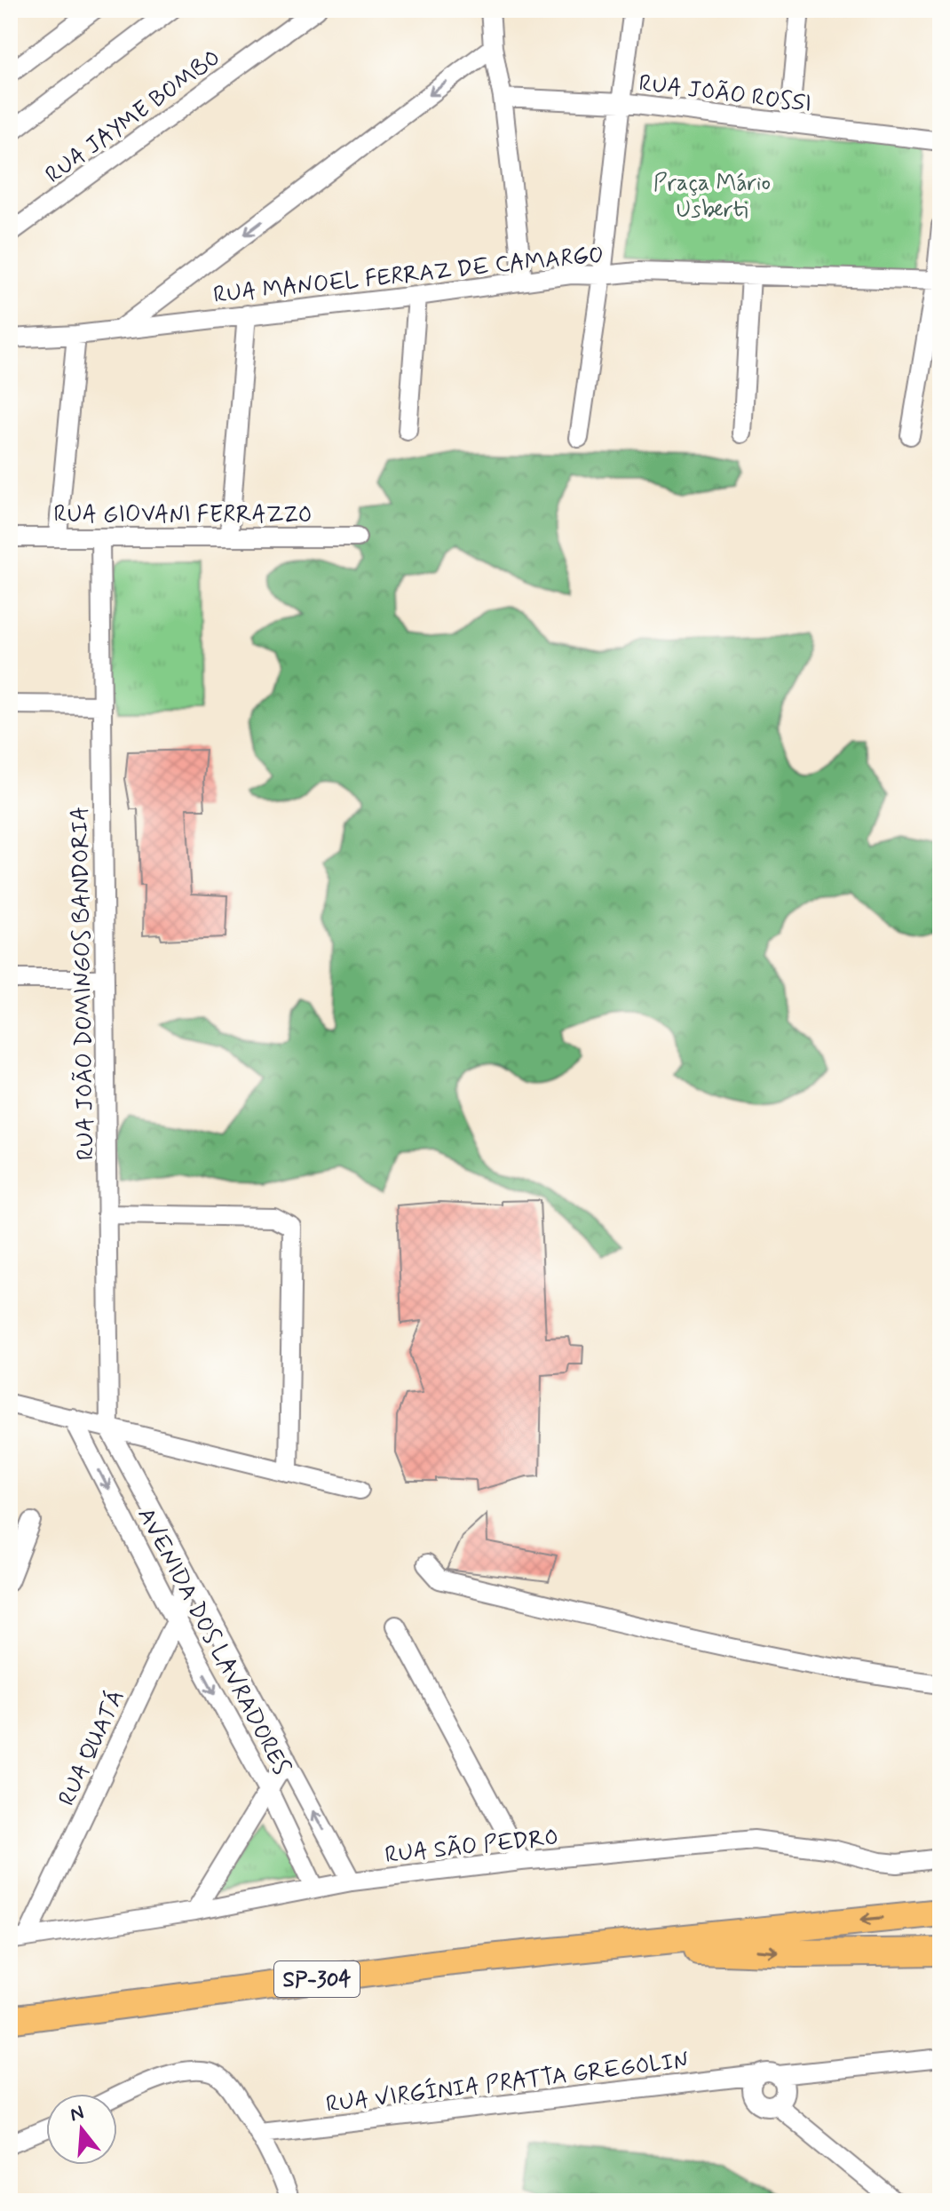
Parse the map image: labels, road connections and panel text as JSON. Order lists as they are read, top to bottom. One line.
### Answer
{"streets":{"highway":["SP-304"],"street":["RUA JOÃO ROSSI","RUA JAYME BOMBO","RUA MANOEL FERRAZ DE CAMARGO","RUA GIOVANI FERRAZZO","RUA JOÃO DOMINGOS BANDORIA","AVENIDA DOS LAVRADORES","RUA QUATÁ","RUA SÃO PEDRO","RUA VIRGÍNIA PRATTA GREGOLIN"]},"crossings":[["RUA GIOVANI FERRAZZO","RUA JOÃO DOMINGOS BANDORIA"],["RUA JOÃO DOMINGOS BANDORIA","AVENIDA DOS LAVRADORES"],["AVENIDA DOS LAVRADORES","RUA QUATÁ"],["AVENIDA DOS LAVRADORES","RUA SÃO PEDRO"],["RUA QUATÁ","RUA SÃO PEDRO"]],"parks":["Praça Mário Usberti"],"north":"top"}
